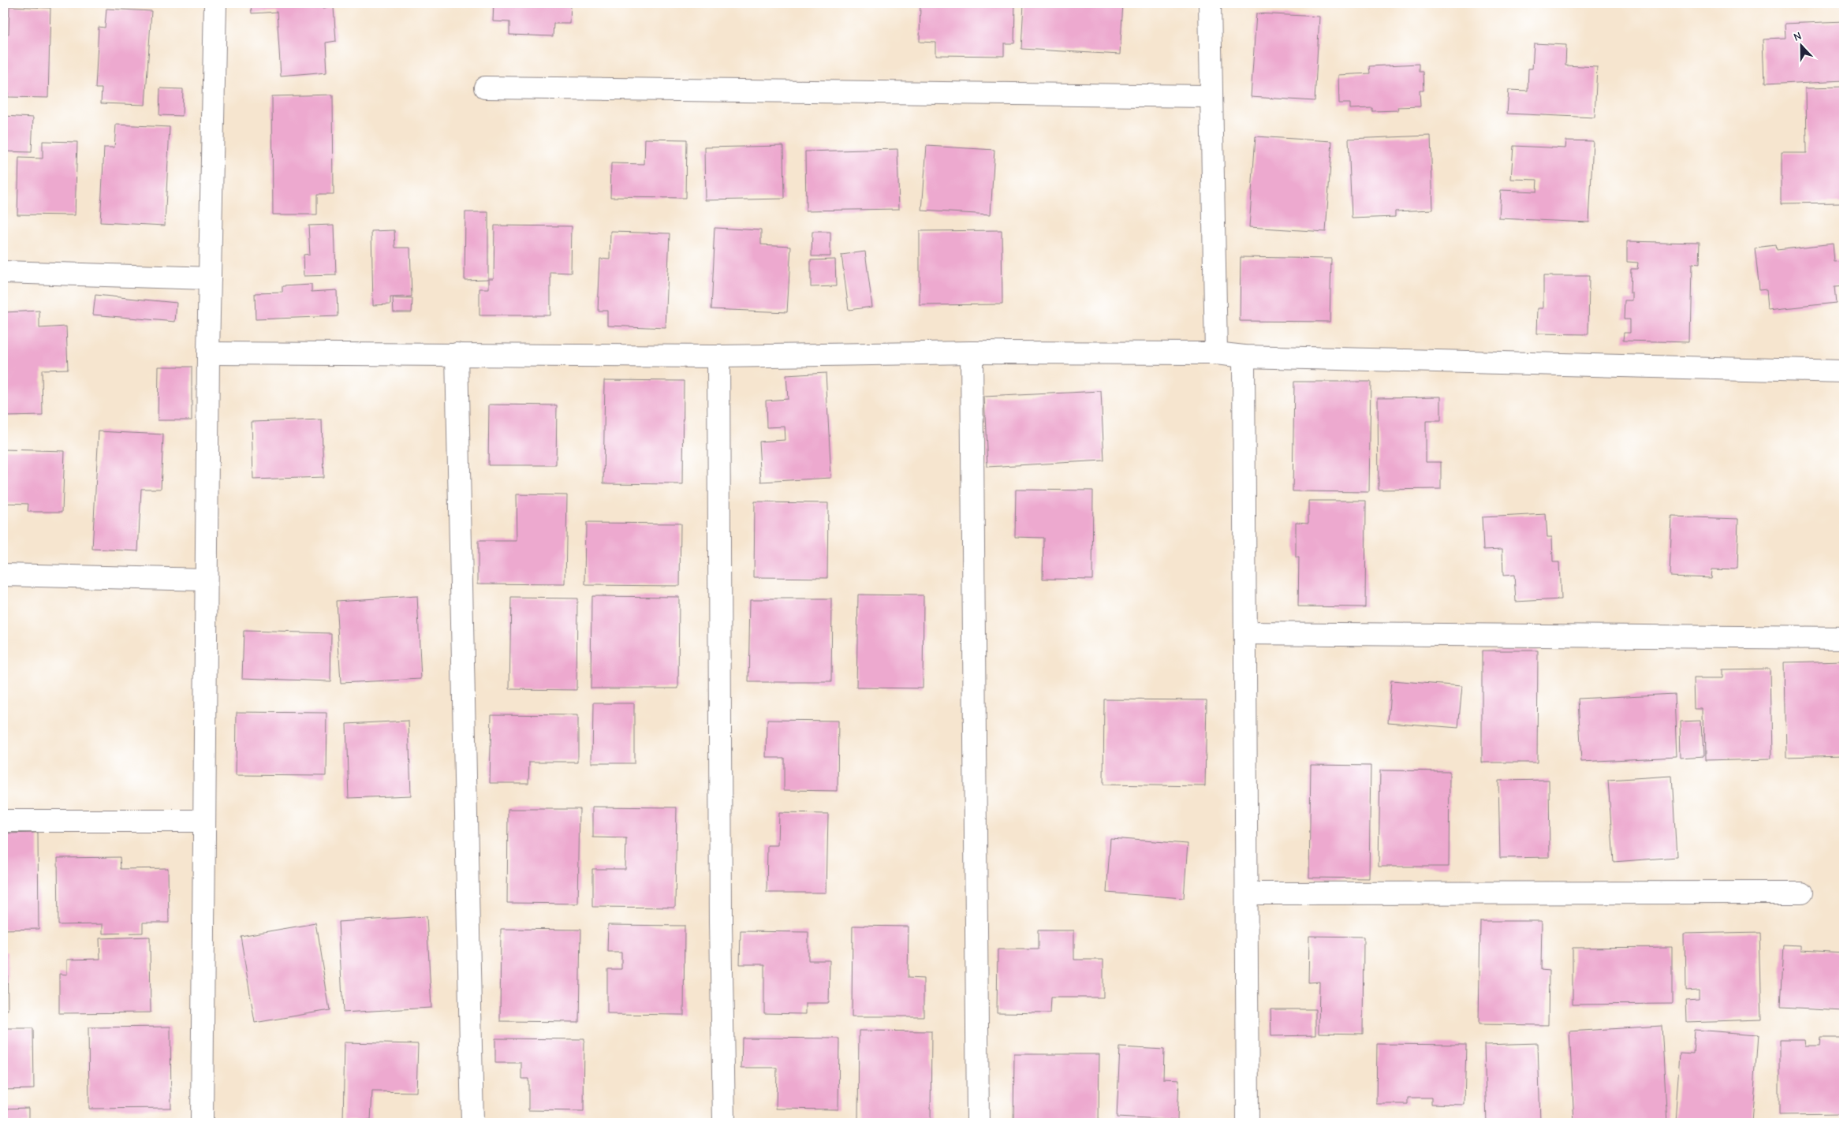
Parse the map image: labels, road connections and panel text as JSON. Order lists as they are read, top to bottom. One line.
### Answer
{"north":"top"}
